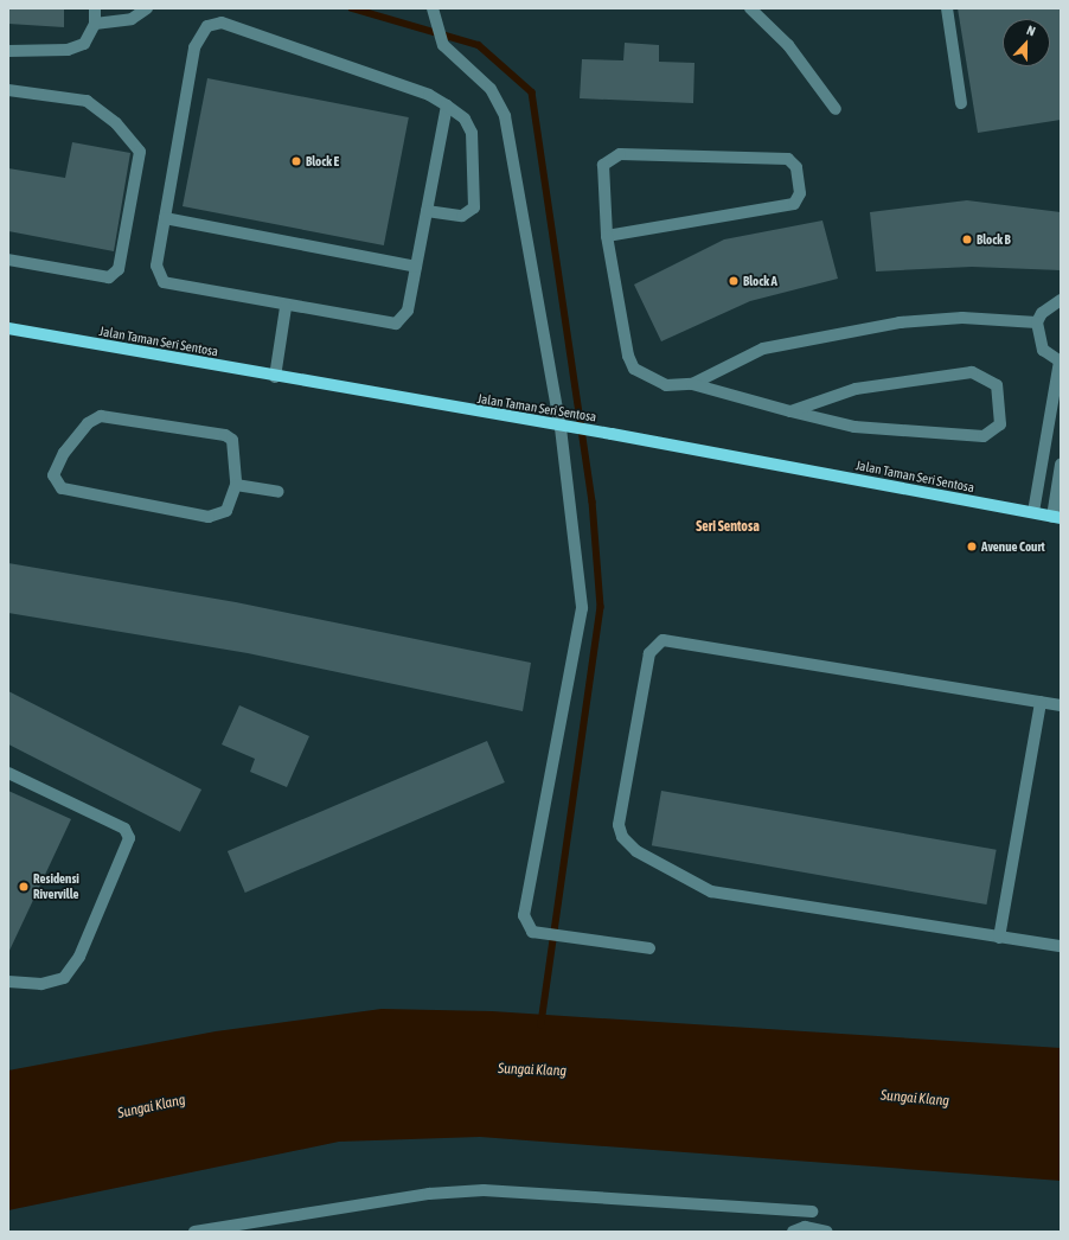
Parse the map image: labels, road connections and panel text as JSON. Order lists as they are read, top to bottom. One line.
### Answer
{"streets":{"main road":["Jalan Taman Seri Sentosa"]},"districts":["Seri Sentosa"],"water":["Sungai Klang"],"places":["Block E","Block B","Block A","Avenue Court","Residensi Riverville"],"north":"top"}
